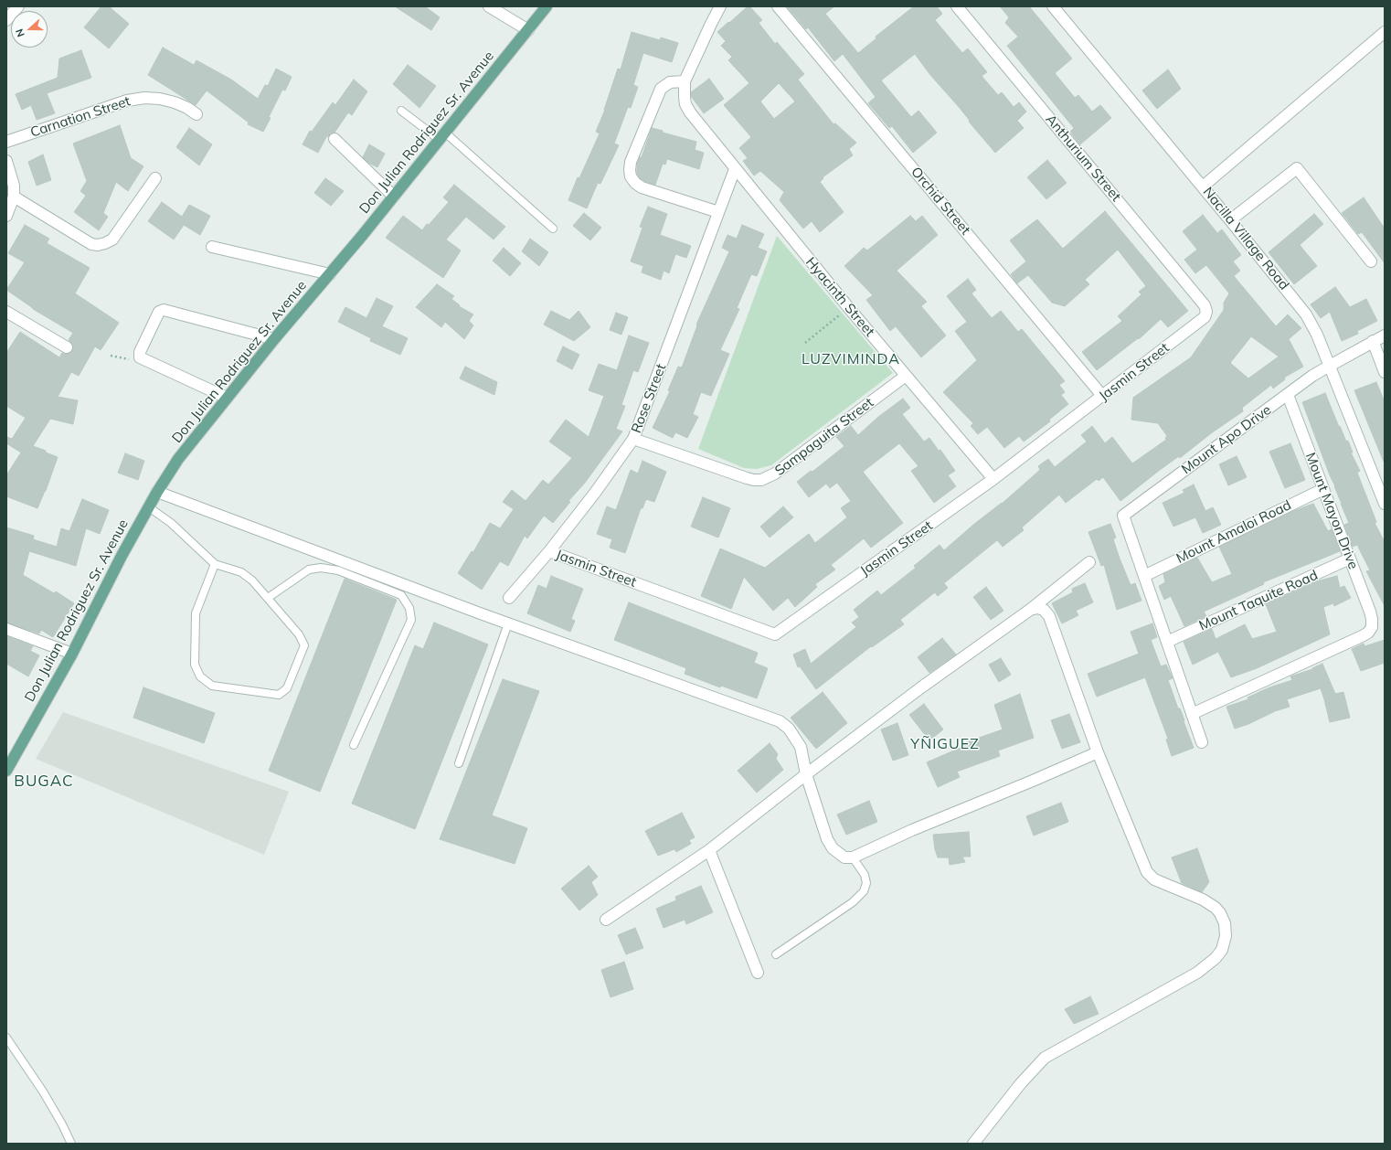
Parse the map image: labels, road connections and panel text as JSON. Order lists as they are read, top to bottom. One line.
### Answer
{"streets":{"main road":["Don Julian Rodriguez Sr. Avenue"],"street":["Carnation Street","Anthurium Street","Orchid Street","Nacilla Village Road","Hyacinth Street","Jasmin Street","Rose Street","Sampaguita Street","Mount Apo Drive","Mount Mayon Drive","Mount Amaloi Road","Mount Taquite Road"]},"crossings":[["Anthurium Street","Jasmin Street"],["Orchid Street","Jasmin Street"],["Nacilla Village Road","Mount Apo Drive"],["Hyacinth Street","Jasmin Street"],["Hyacinth Street","Rose Street"],["Hyacinth Street","Sampaguita Street"],["Jasmin Street","Rose Street"],["Rose Street","Sampaguita Street"],["Mount Apo Drive","Mount Mayon Drive"],["Mount Apo Drive","Mount Amaloi Road"],["Mount Mayon Drive","Mount Amaloi Road"],["Mount Mayon Drive","Mount Taquite Road"]],"districts":["LUZVIMINDA","YÑIGUEZ","BUGAC"],"north":"left"}
